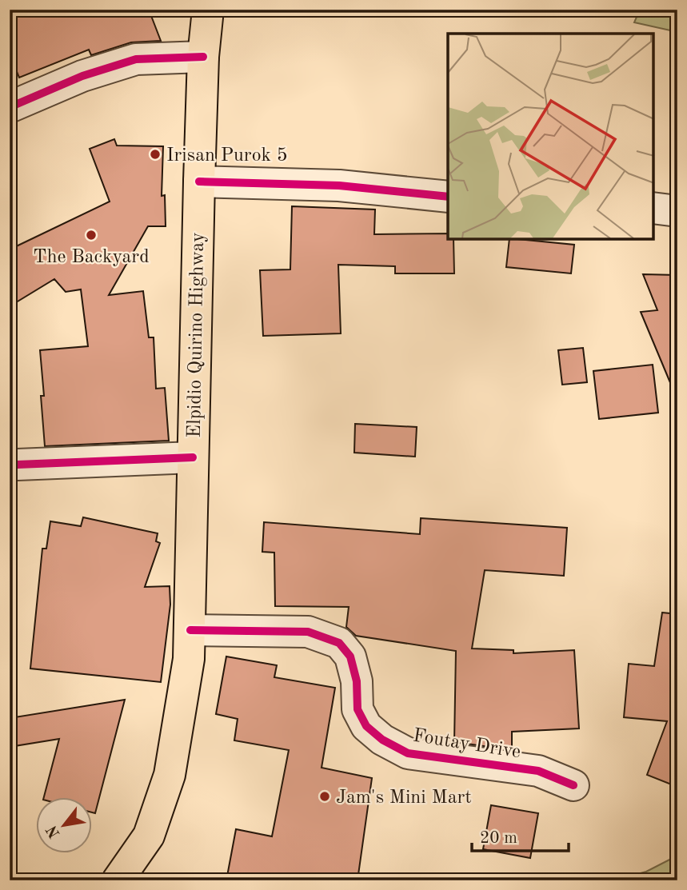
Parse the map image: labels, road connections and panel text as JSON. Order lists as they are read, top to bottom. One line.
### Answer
{"streets":{"highway":["Elpidio Quirino Highway"],"street":["Foutay Drive"]},"crossings":[["Elpidio Quirino Highway","Foutay Drive"]],"places":["Irisan Purok 5","The Backyard","Jam's Mini Mart"],"scale_bar":"20 m","north":"bottom left"}
